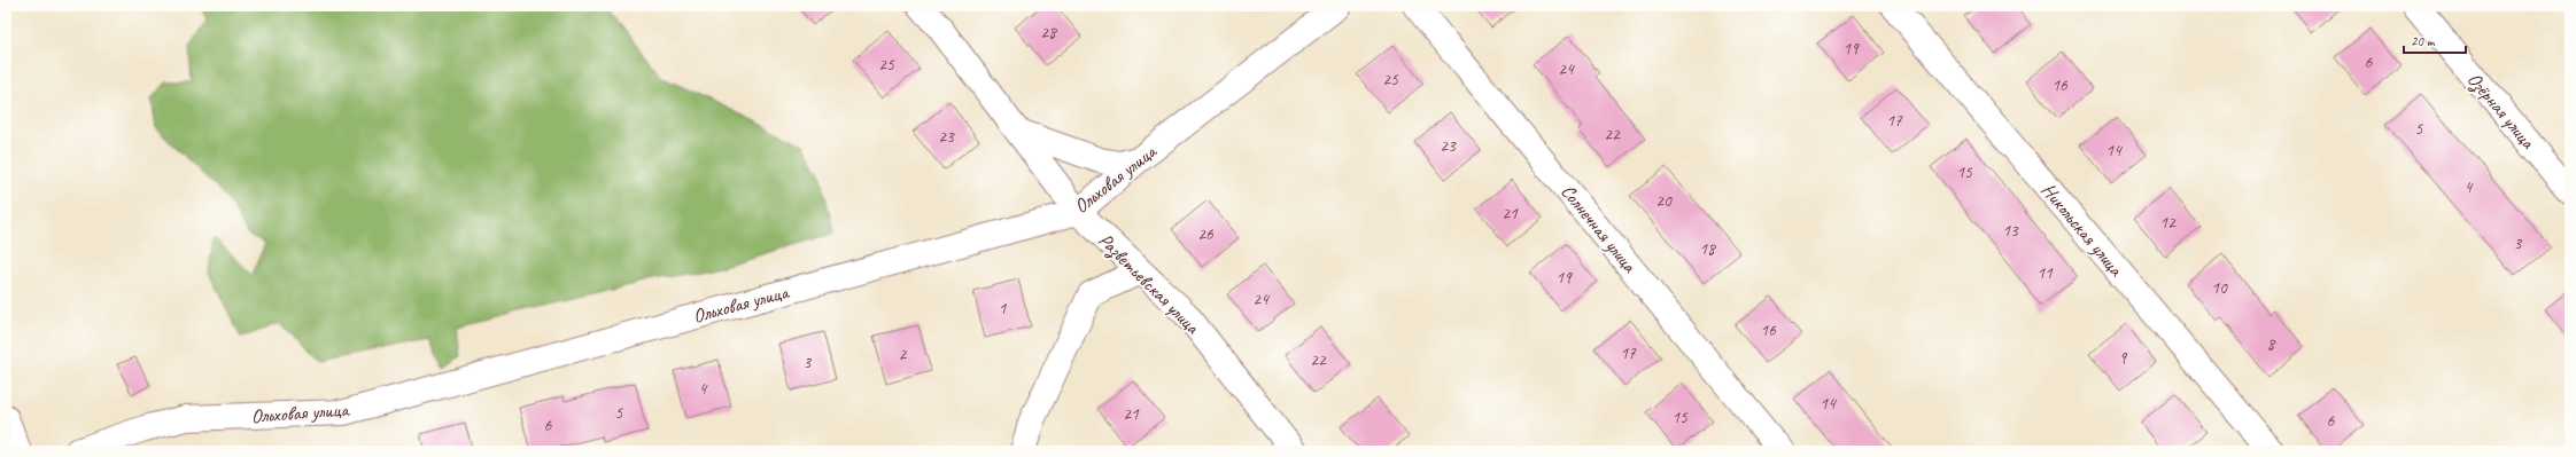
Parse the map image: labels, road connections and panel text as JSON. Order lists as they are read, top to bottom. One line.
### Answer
{"streets":{"street":["Озёрная улица","Ольховая улица","Солнечная улица","Никольская улица","Разветьевская улица"]},"crossings":[["Ольховая улица","Разветьевская улица"]],"house_numbers":["28","19","6","25","24","25","16","17","5","22","23","23","14","15","4","20","21","12","13","26","3","18","11","19","10","24","1","16","8","17","2","9","22","3","4","14","5","21","15","6","6"],"scale_bar":"20 m"}
